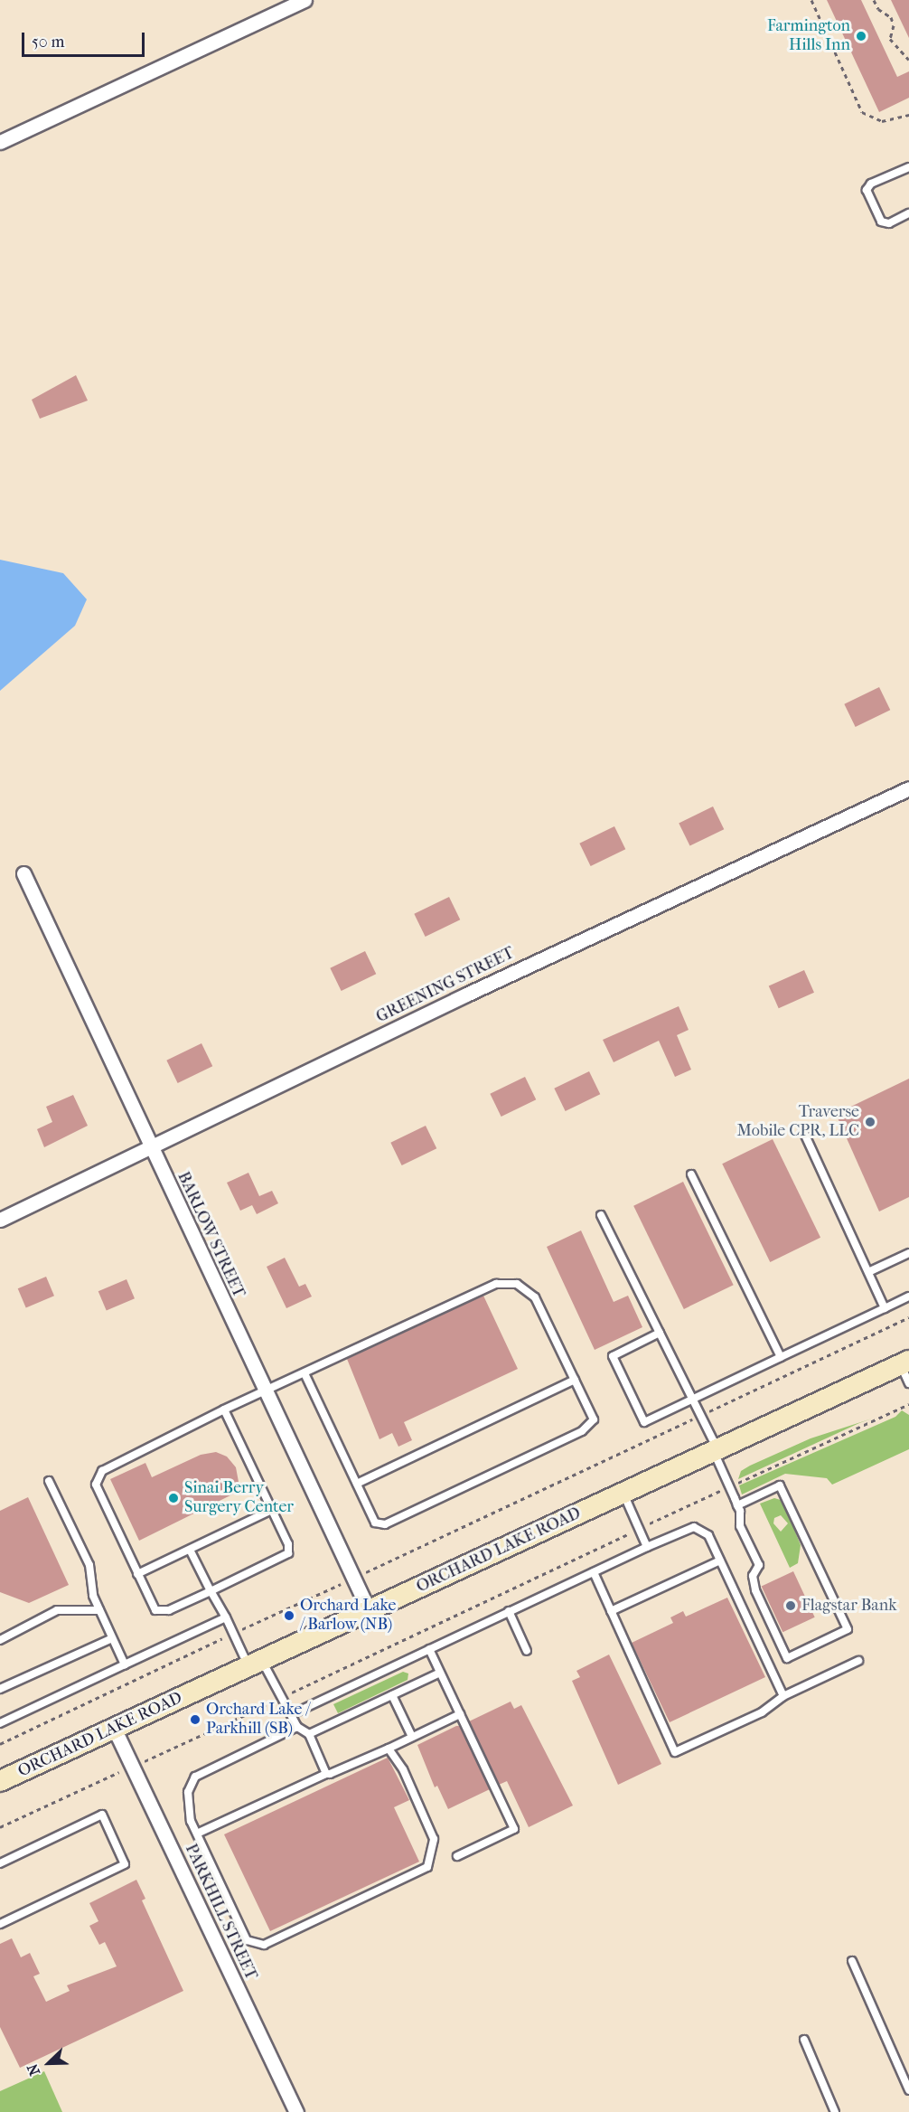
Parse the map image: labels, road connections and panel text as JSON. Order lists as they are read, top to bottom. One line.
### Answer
{"streets":{"main road":["ORCHARD LAKE ROAD"],"street":["GREENING STREET","BARLOW STREET","PARKHILL STREET"]},"crossings":[["GREENING STREET","BARLOW STREET"],["BARLOW STREET","ORCHARD LAKE ROAD"],["ORCHARD LAKE ROAD","PARKHILL STREET"]],"places":["Farmington Hills Inn","Traverse Mobile CPR, LLC","Sinai Berry Surgery Center","Flagstar Bank","Orchard Lake / Barlow (NB)","Orchard Lake / Parkhill (SB)"],"scale_bar":"50 m","north":"bottom left"}
